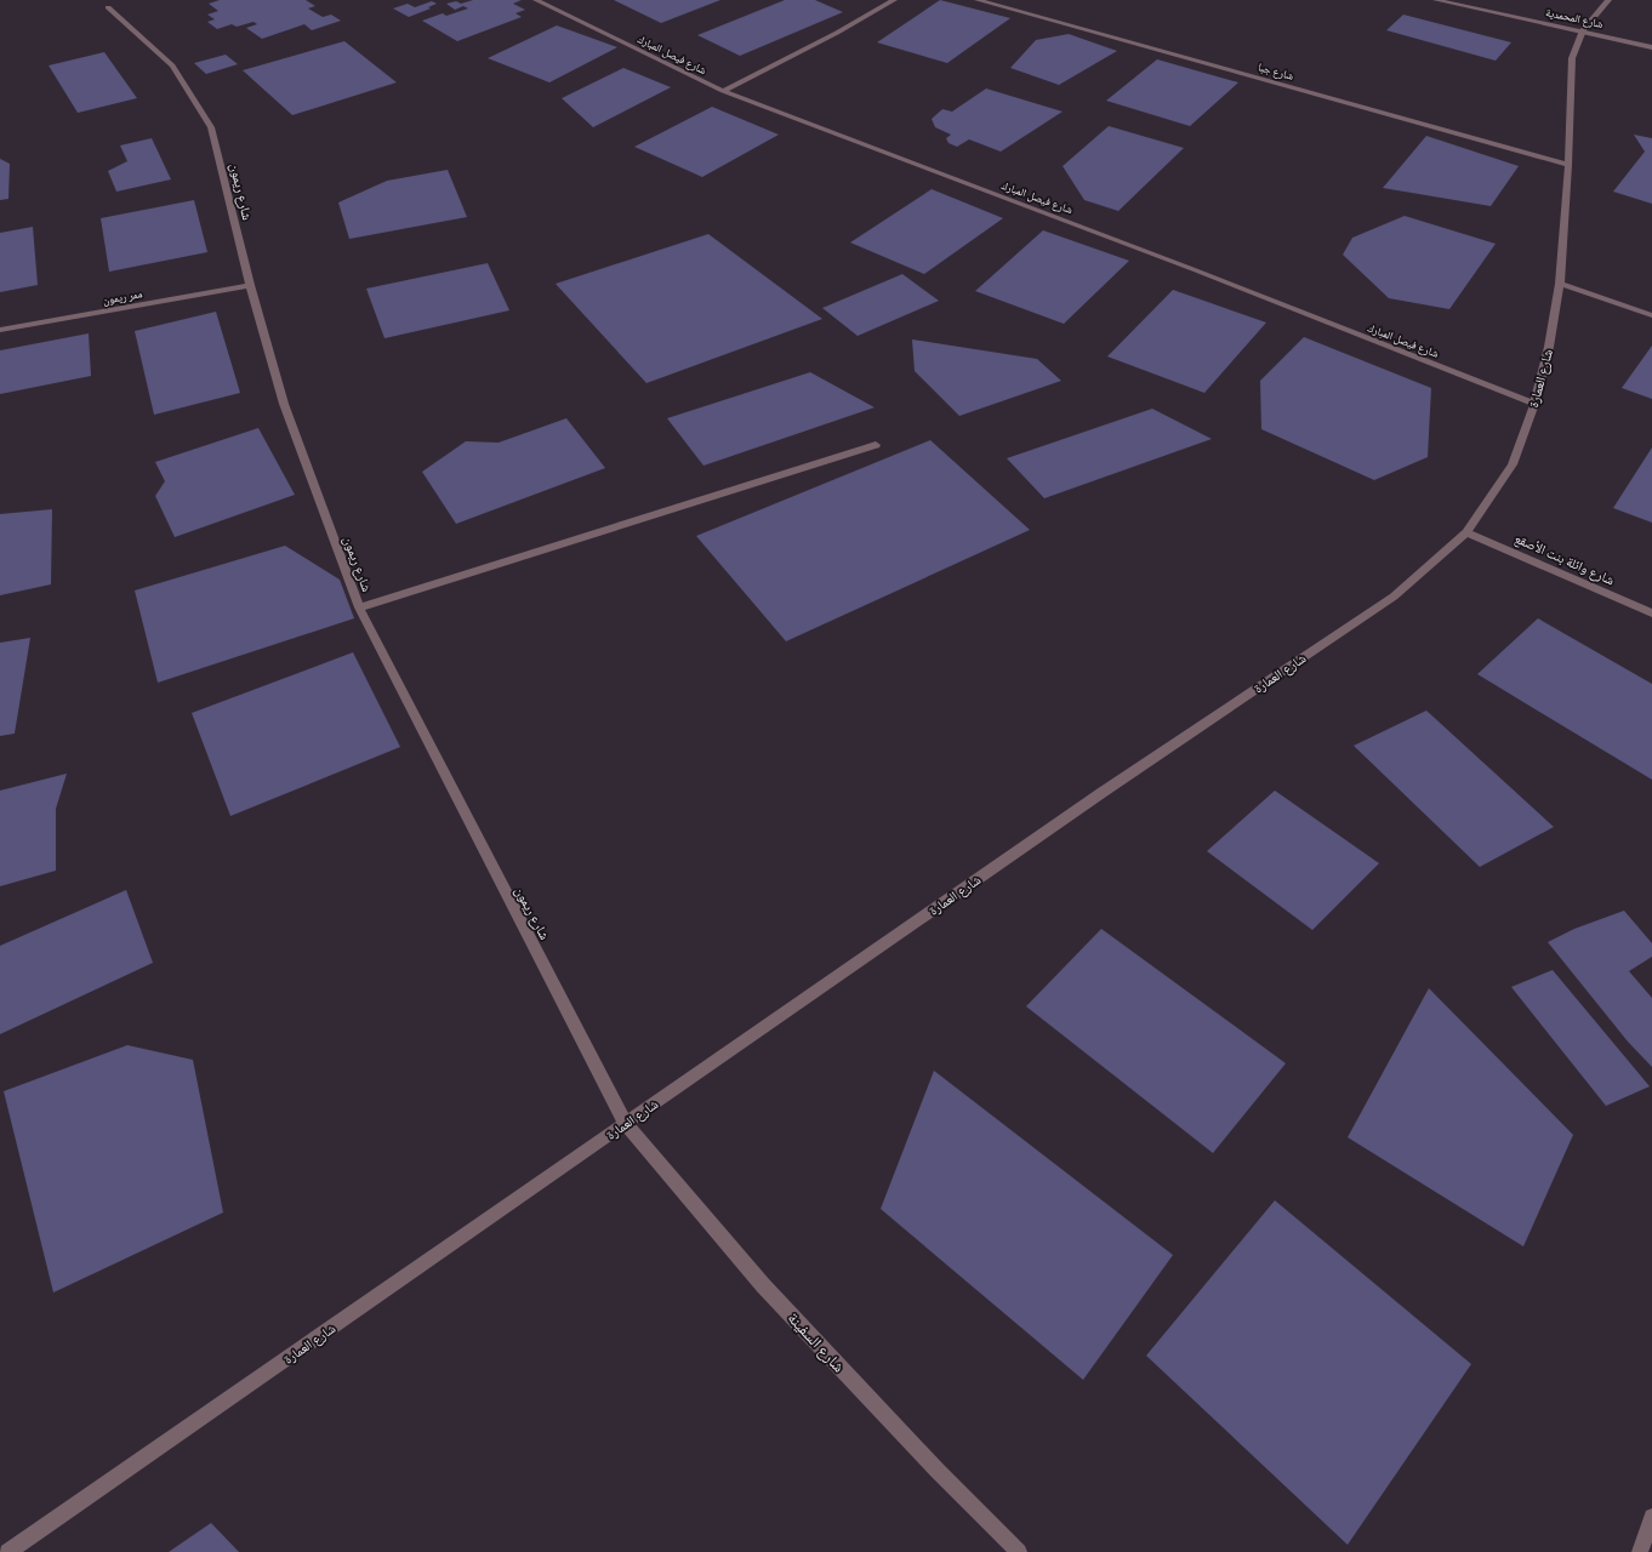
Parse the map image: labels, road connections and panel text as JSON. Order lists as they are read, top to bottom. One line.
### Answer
{"streets":{"street":["شارع المحمدية","شارع فيصل المبارك","شارع جبا","شارع ريمون","ممر ريمون","شارع العمارة","شارع وائلة بنت الأصقع","شارع السفينة"]},"crossings":[["شارع المحمدية","شارع العمارة"],["شارع فيصل المبارك","شارع العمارة"],["شارع جبا","شارع العمارة"],["شارع ريمون","ممر ريمون"],["شارع ريمون","شارع العمارة"],["شارع ريمون","شارع السفينة"],["شارع العمارة","شارع وائلة بنت الأصقع"],["شارع العمارة","شارع السفينة"]]}
